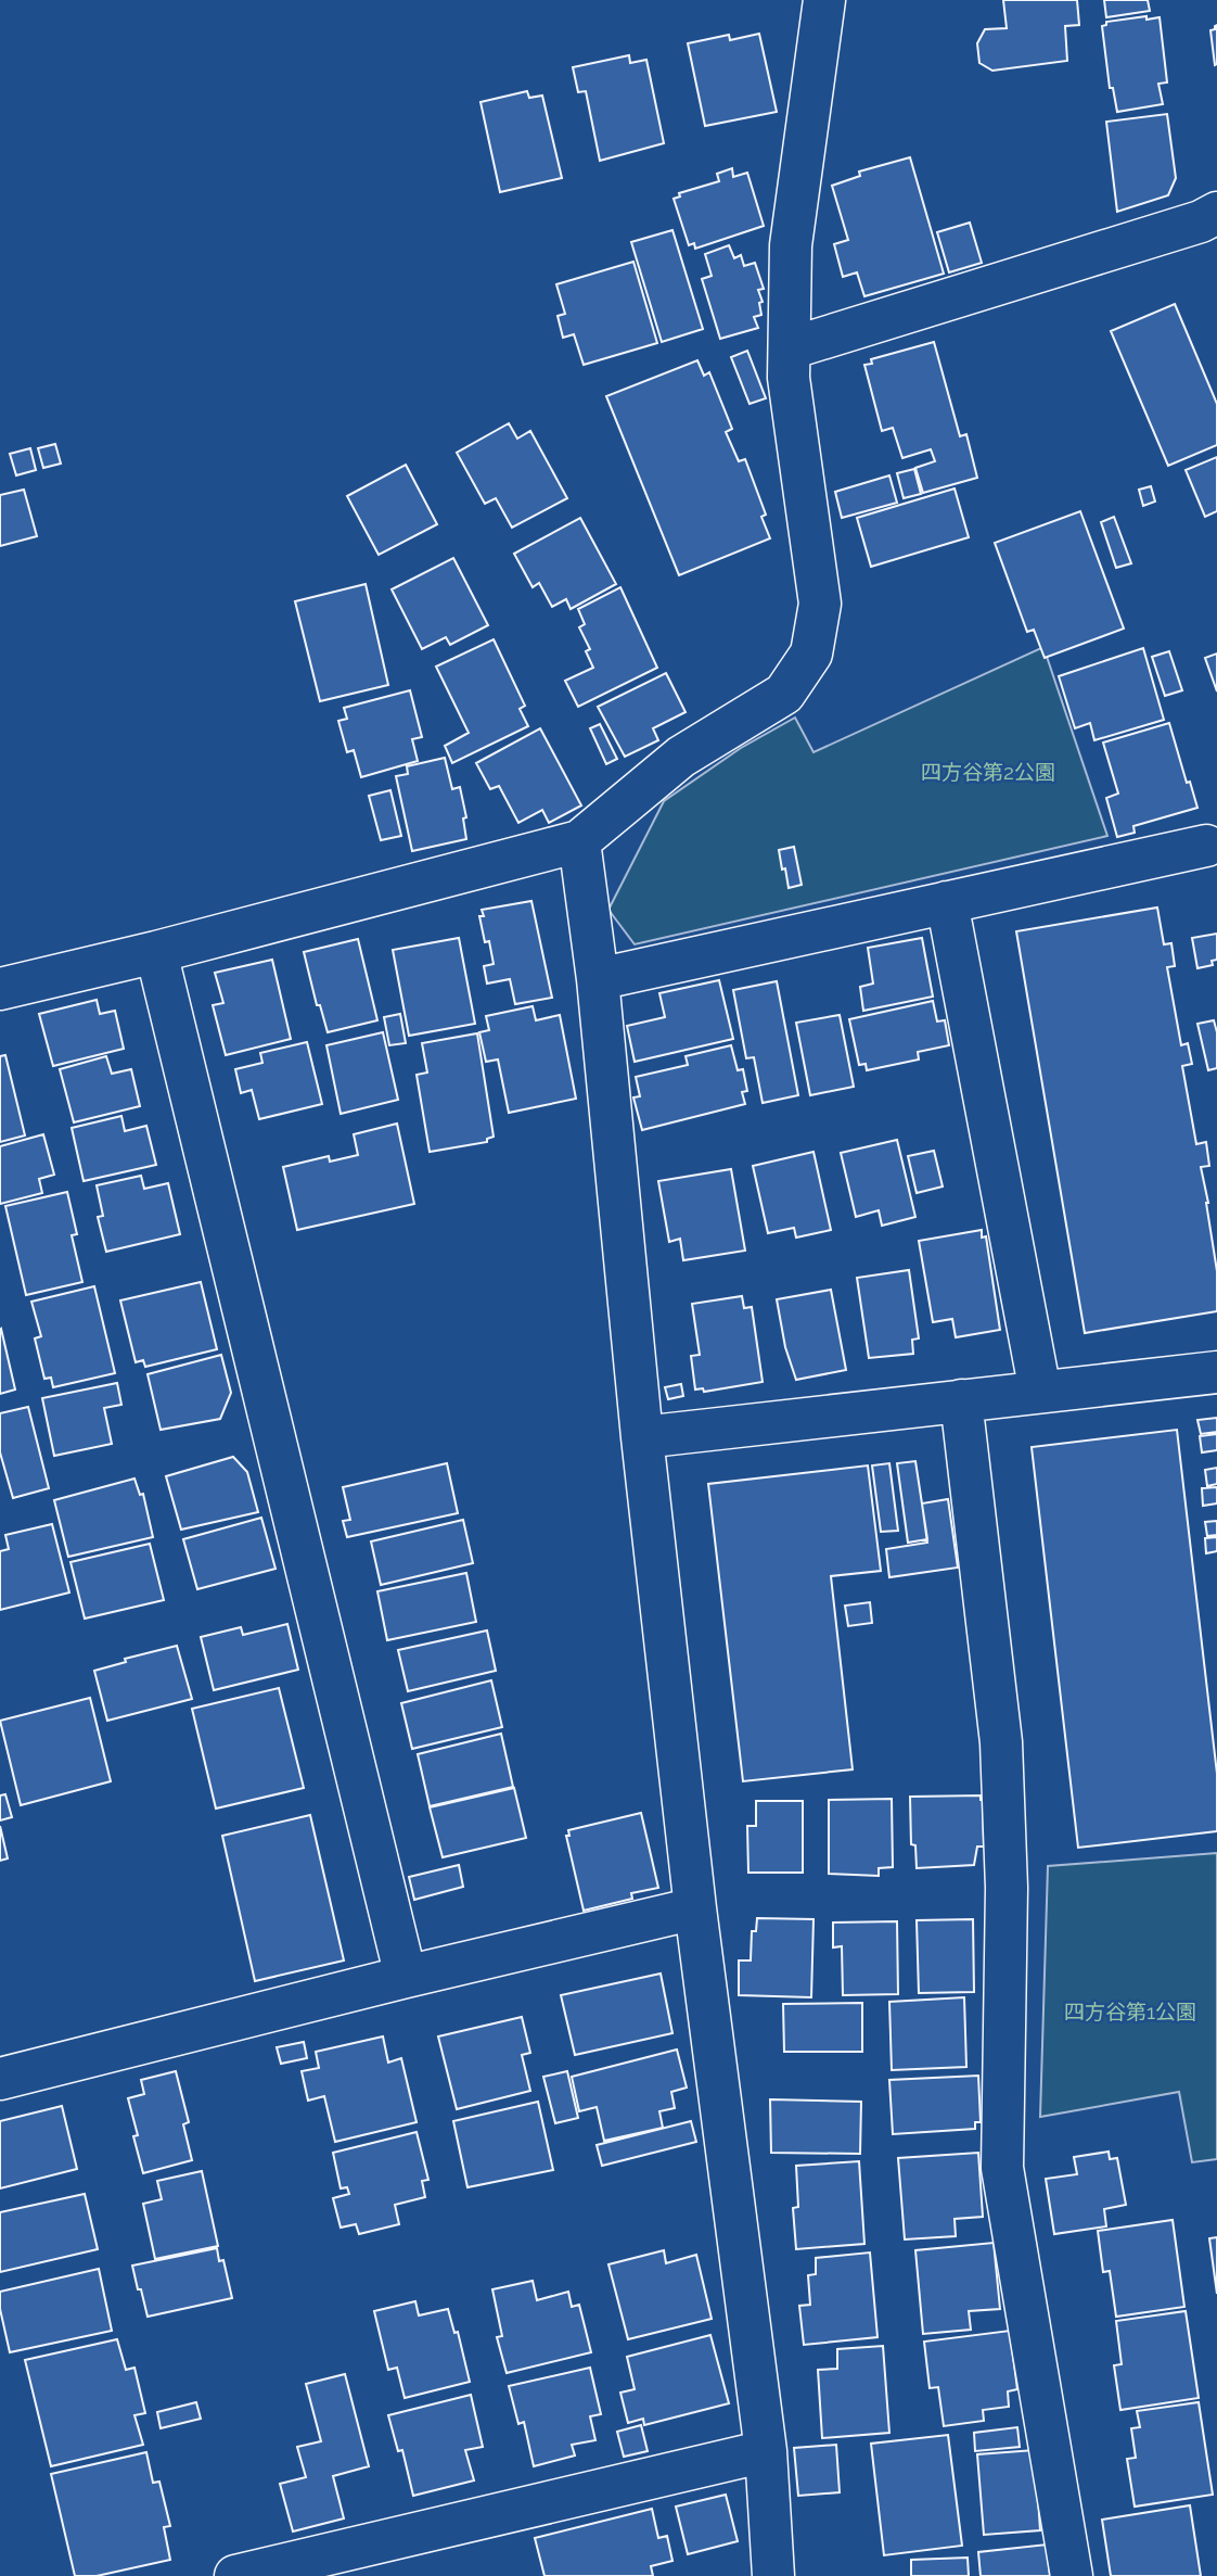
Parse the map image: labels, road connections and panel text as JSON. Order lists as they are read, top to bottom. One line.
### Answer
{"parks":["四方谷第2公園","四方谷第1公園"]}
